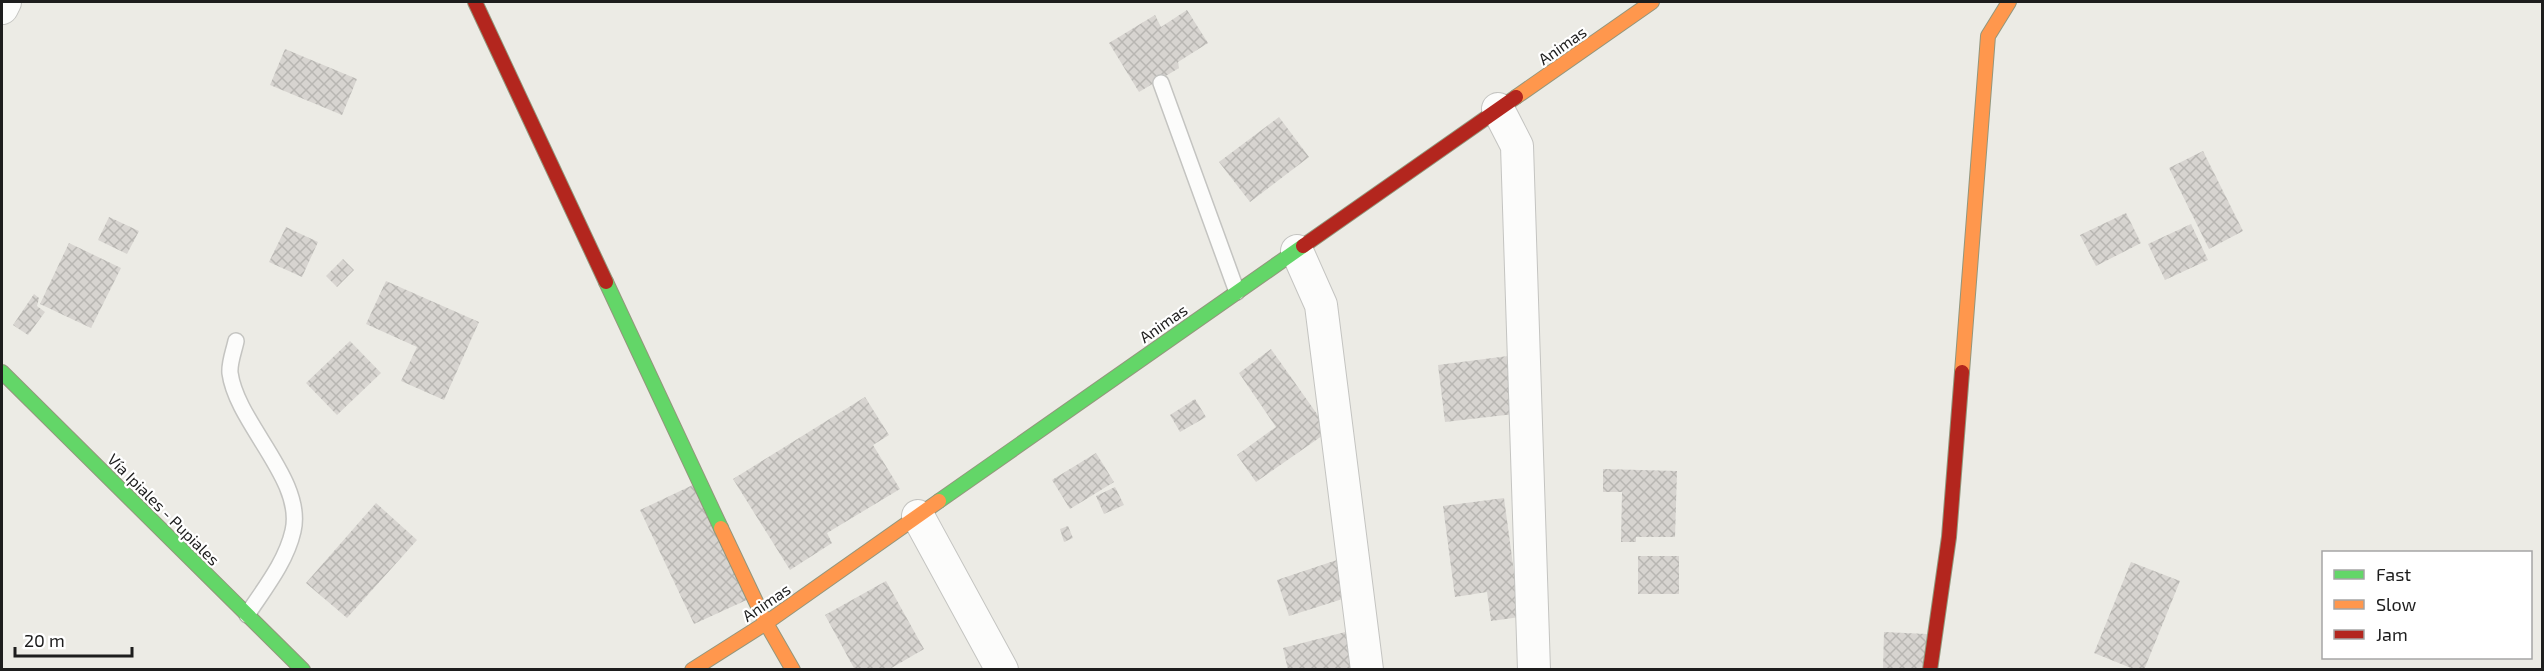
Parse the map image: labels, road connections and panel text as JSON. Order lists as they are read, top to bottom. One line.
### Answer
{"streets":{"street":["Animas","Vía Ipiales - Pupiales"]},"legend":["Fast","Slow","Jam"],"scale_bar":"20 m"}
